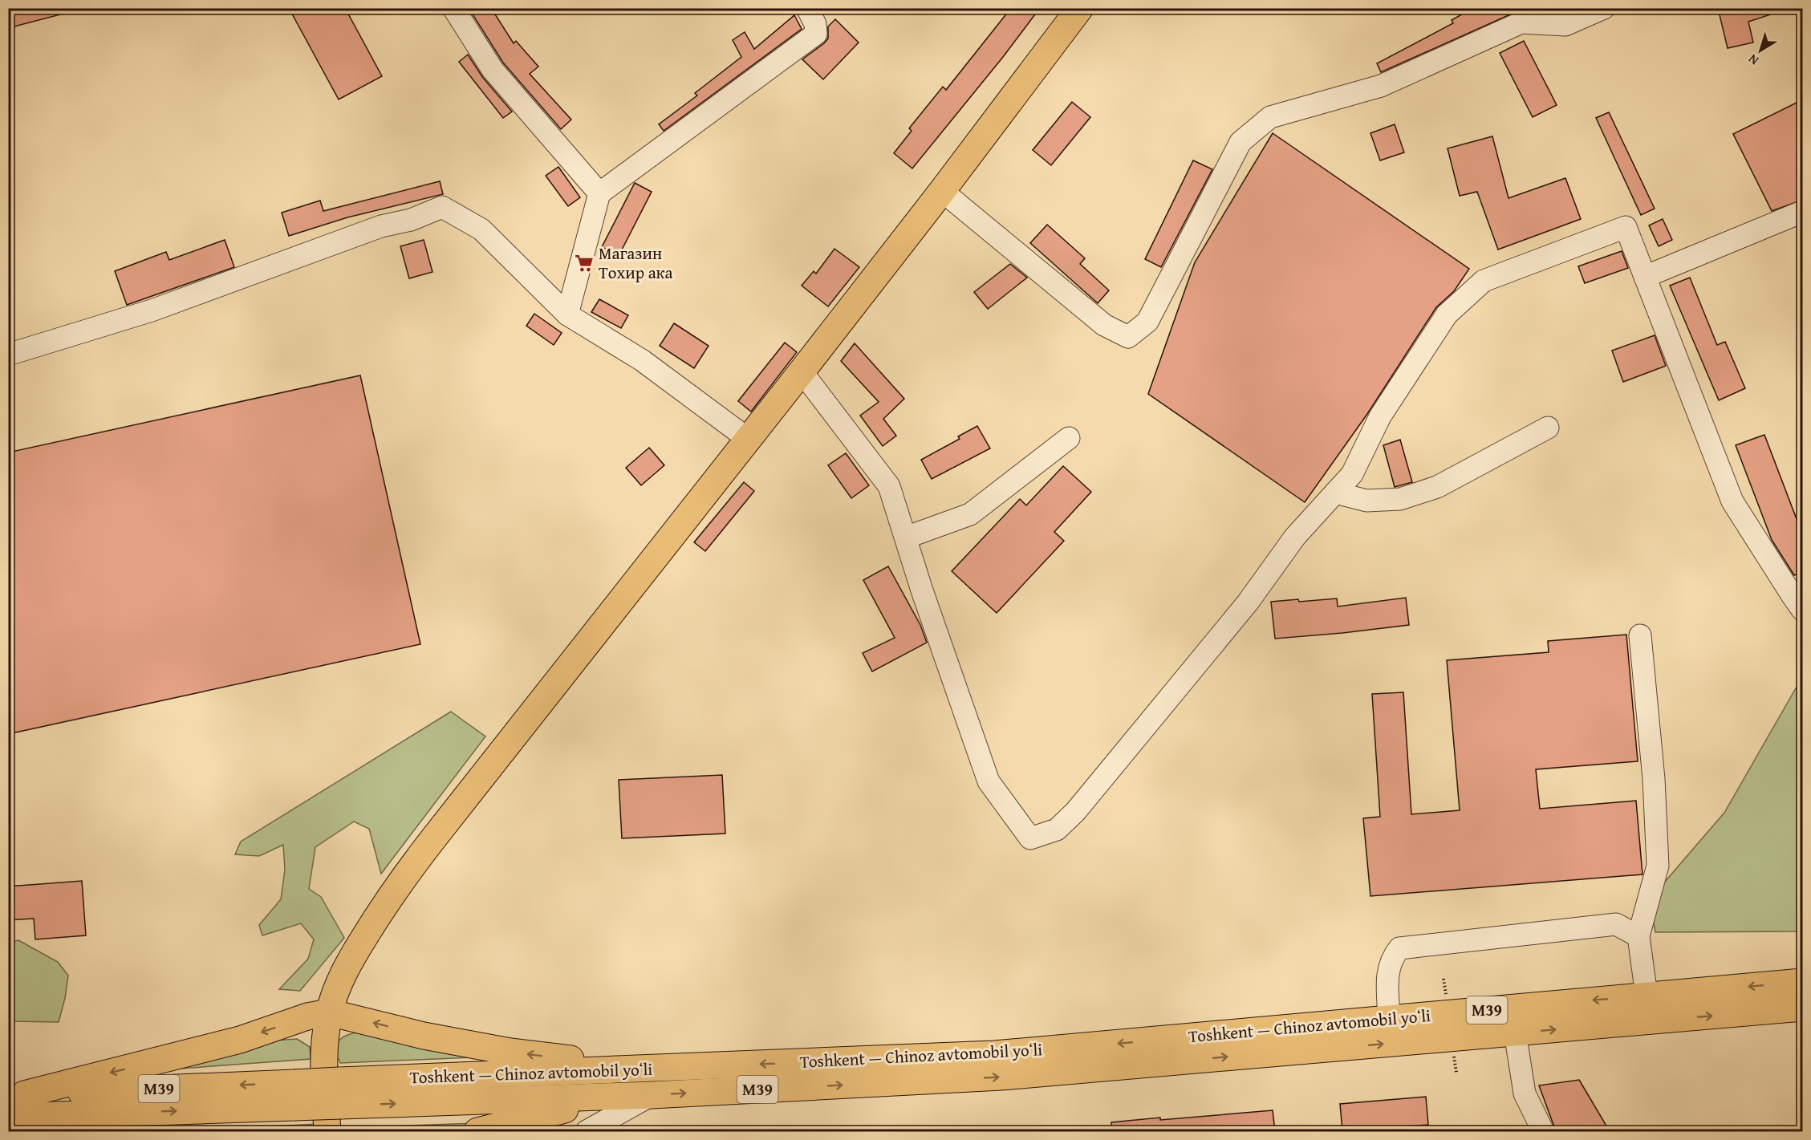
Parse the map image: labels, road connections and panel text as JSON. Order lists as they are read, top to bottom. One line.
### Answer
{"streets":{"main road":["M39","Toshkent — Chinoz avtomobil yoʻli"]},"places":{"supermarket":["Магазин Тохир ака"]},"north":"bottom left"}
